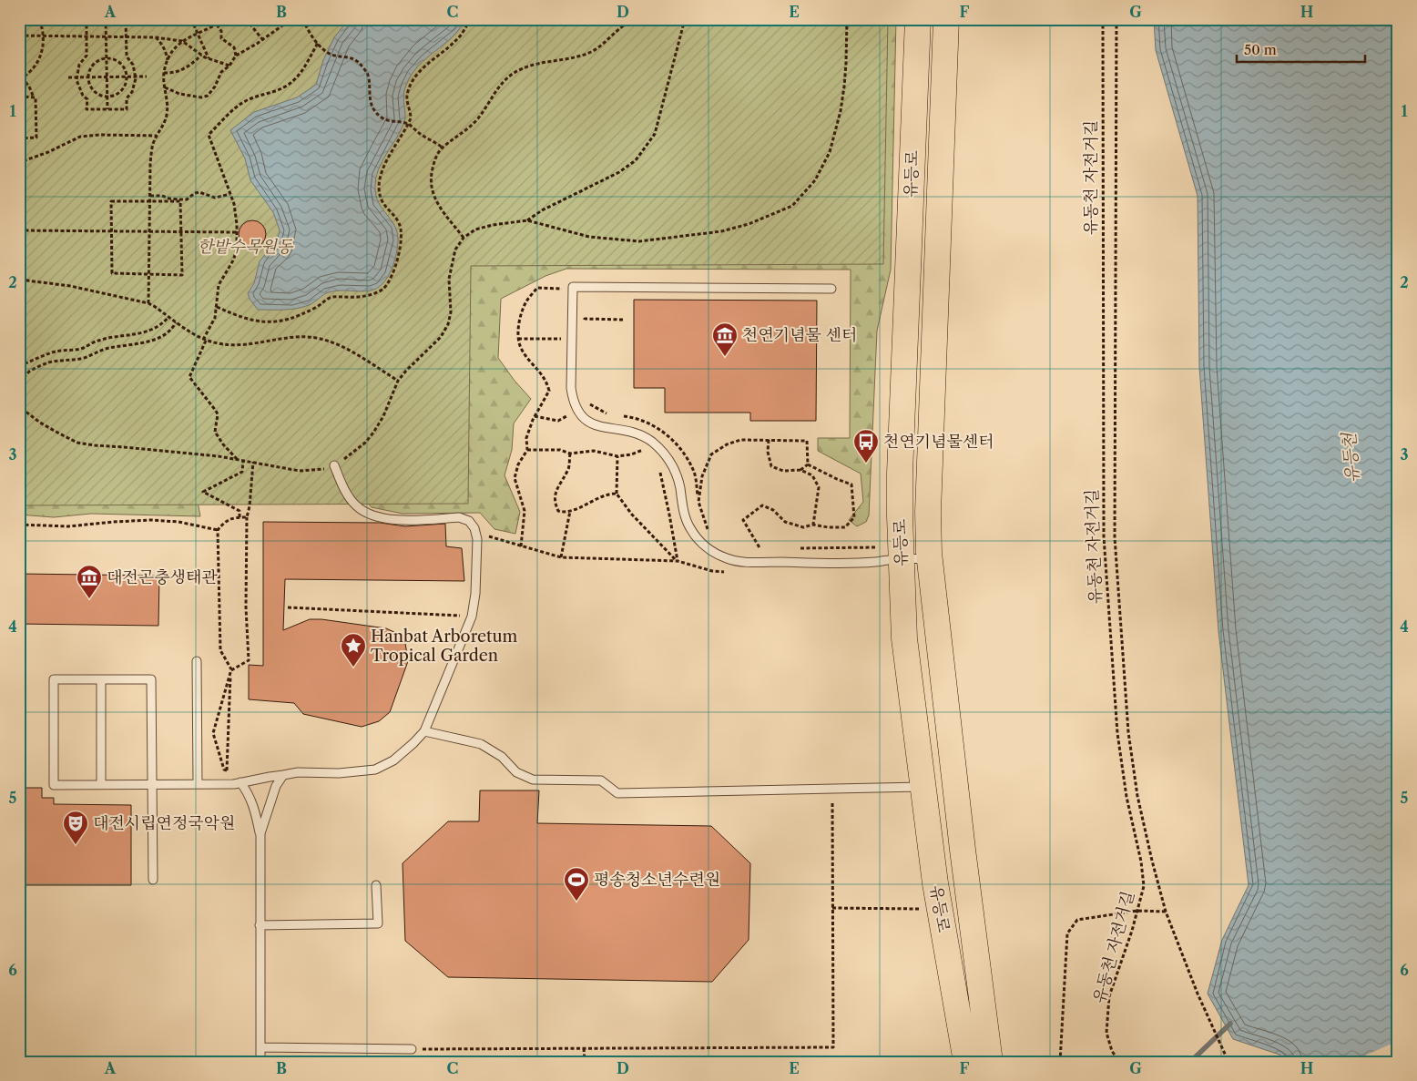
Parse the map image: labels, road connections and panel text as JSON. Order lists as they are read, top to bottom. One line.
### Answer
{"streets":{"main road":["유등로"],"path":["유동천 자전거길"]},"water":["유등천"],"parks":["한밭수목원동"],"places":{"museum":["천연기념물 센터","대전곤충생태관"],"bus stop":["천연기념물센터"],"place":["Hanbat Arboretum Tropical Garden"],"theatre":["대전시립연정국악원"],"sports":["평송청소년수련원"]},"scale_bar":"50 m","grid":{"columns":["A","B","C","D","E","F","G","H"],"rows":["1","2","3","4","5","6"]}}
